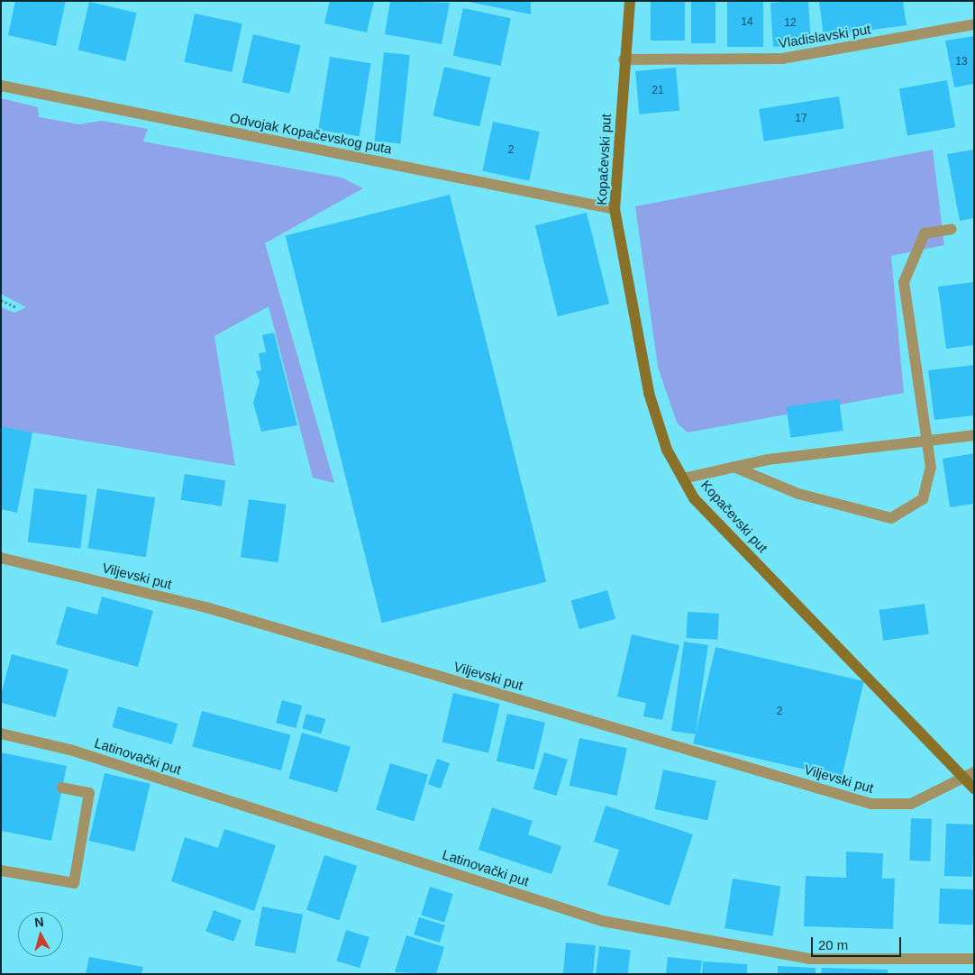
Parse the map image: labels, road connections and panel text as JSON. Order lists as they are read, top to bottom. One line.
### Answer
{"streets":{"street":["Vladislavski put","Odvojak Kopačevskog puta","Kopačevski put","Viljevski put","Latinovački put"]},"crossings":[["Vladislavski put","Kopačevski put"],["Odvojak Kopačevskog puta","Kopačevski put"],["Kopačevski put","Viljevski put"]],"house_numbers":["14","12","13","21","17","2","2"],"scale_bar":"20 m","north":"top"}
